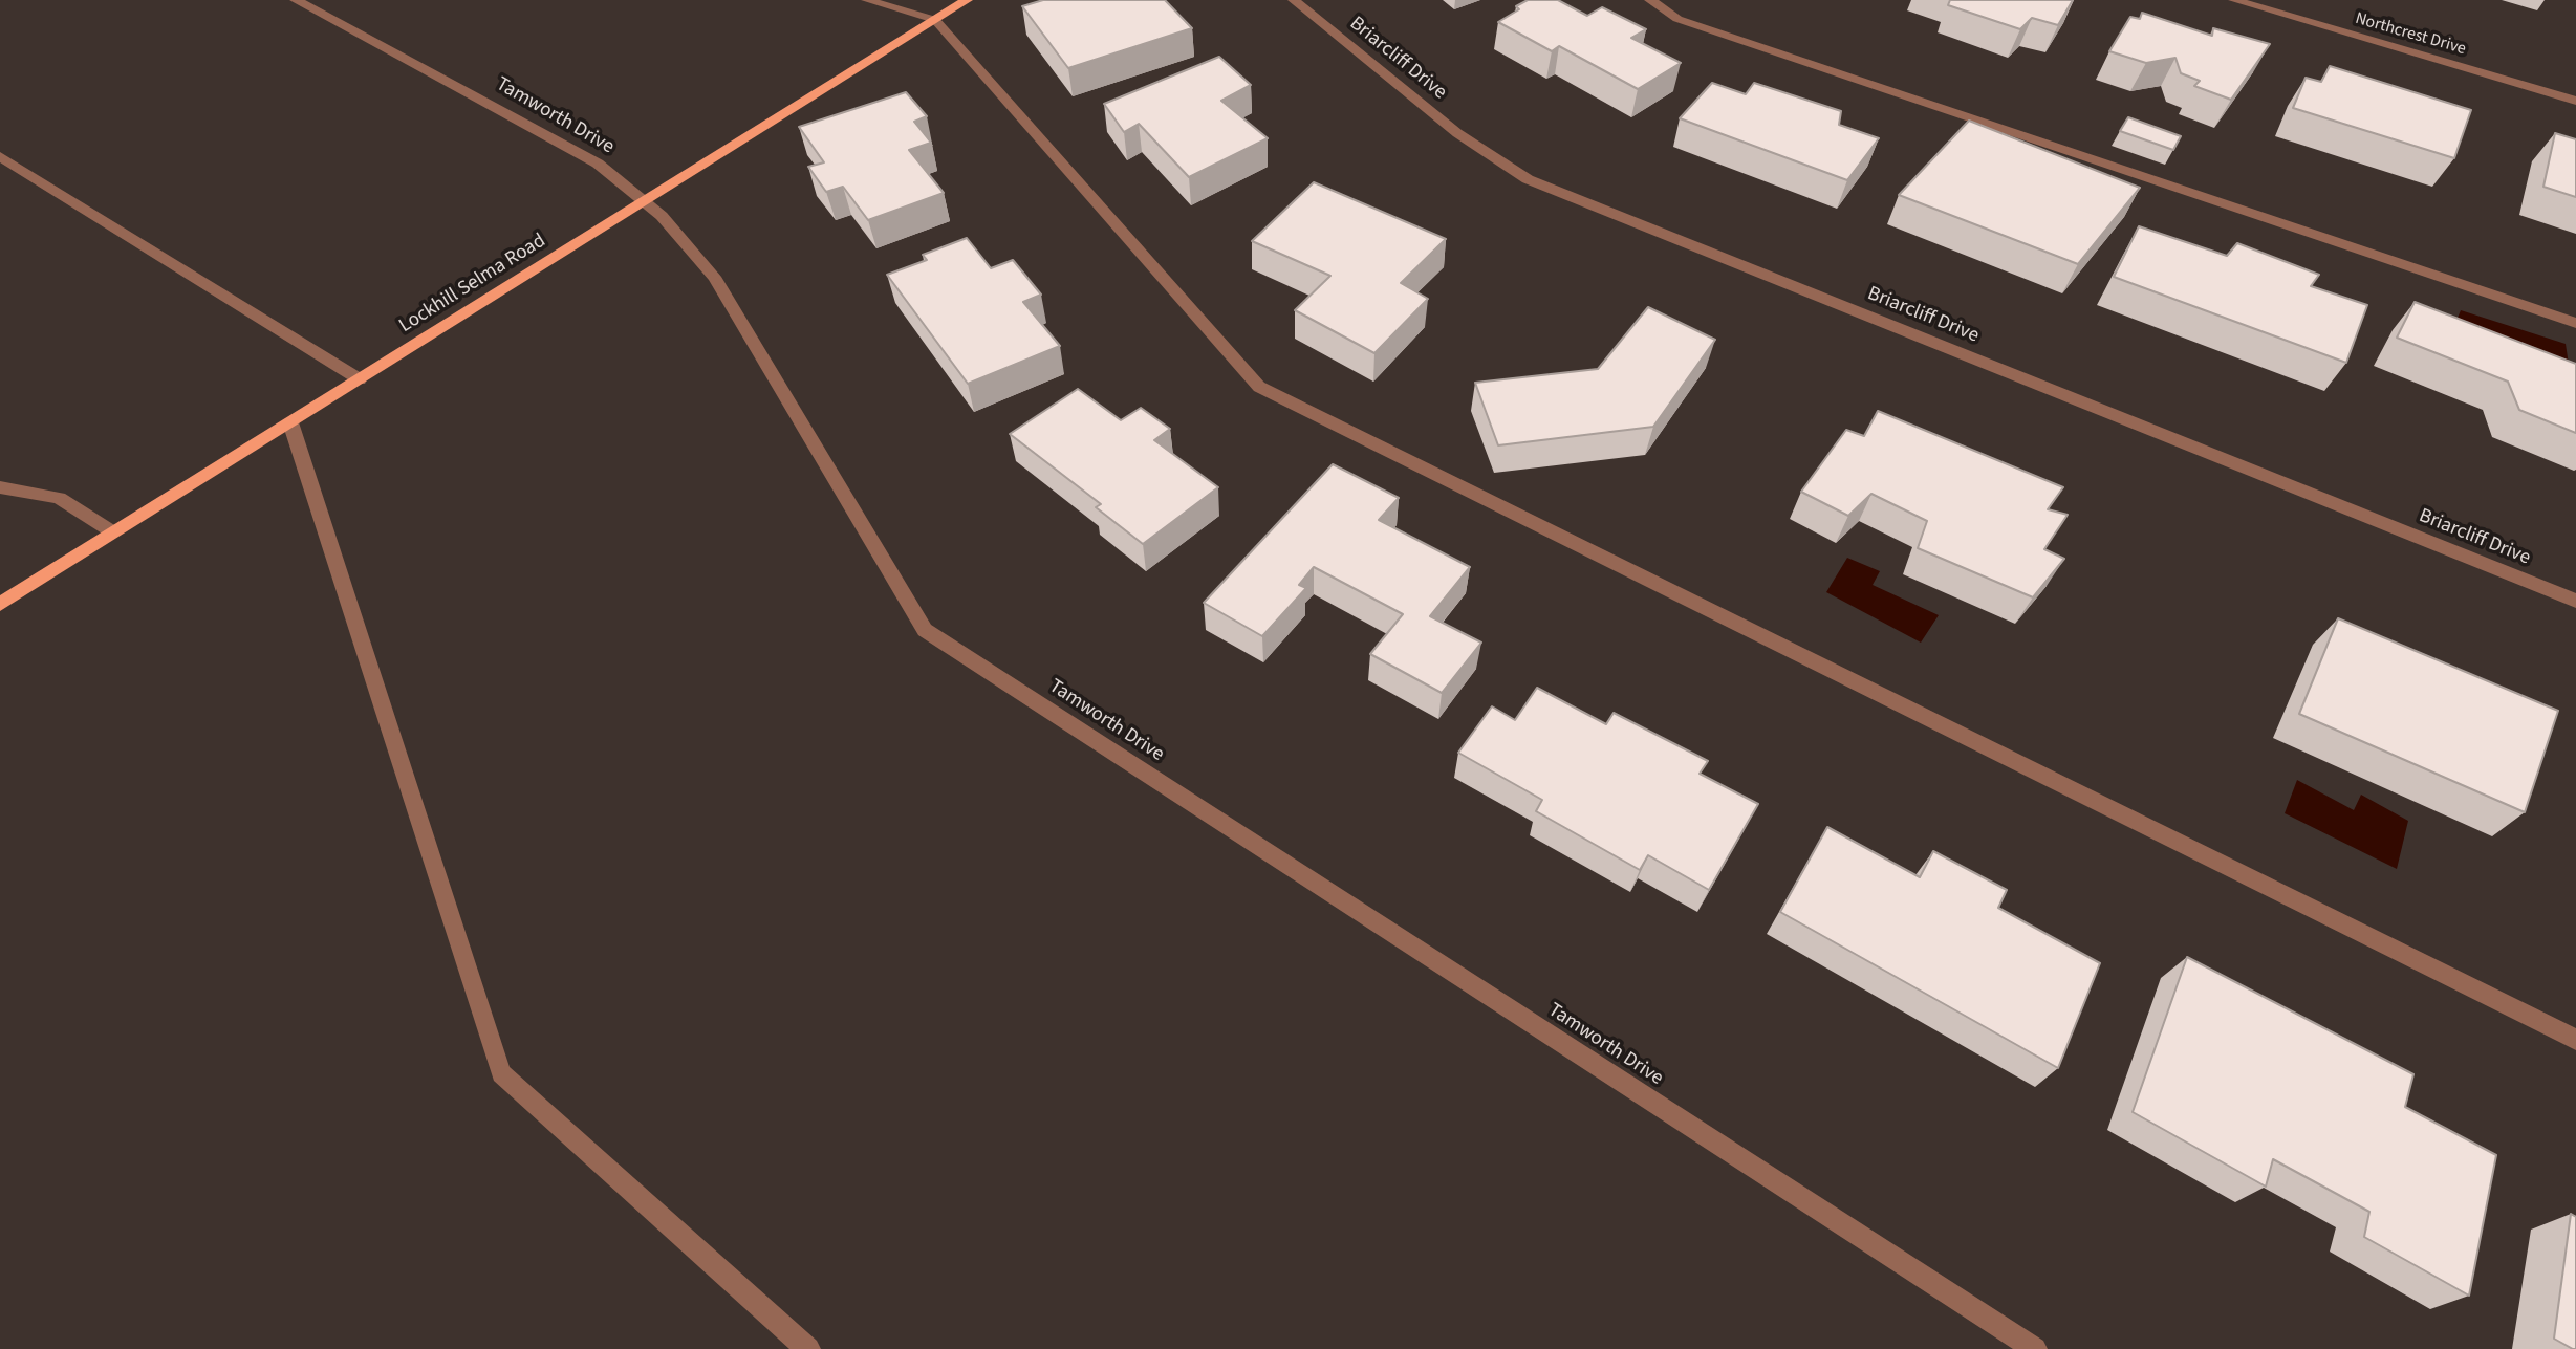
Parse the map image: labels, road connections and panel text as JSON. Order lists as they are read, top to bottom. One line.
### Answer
{"streets":{"main road":["Lockhill Selma Road"],"street":["Northcrest Drive","Briarcliff Drive","Tamworth Drive"]},"crossings":[["Tamworth Drive","Lockhill Selma Road"]]}
